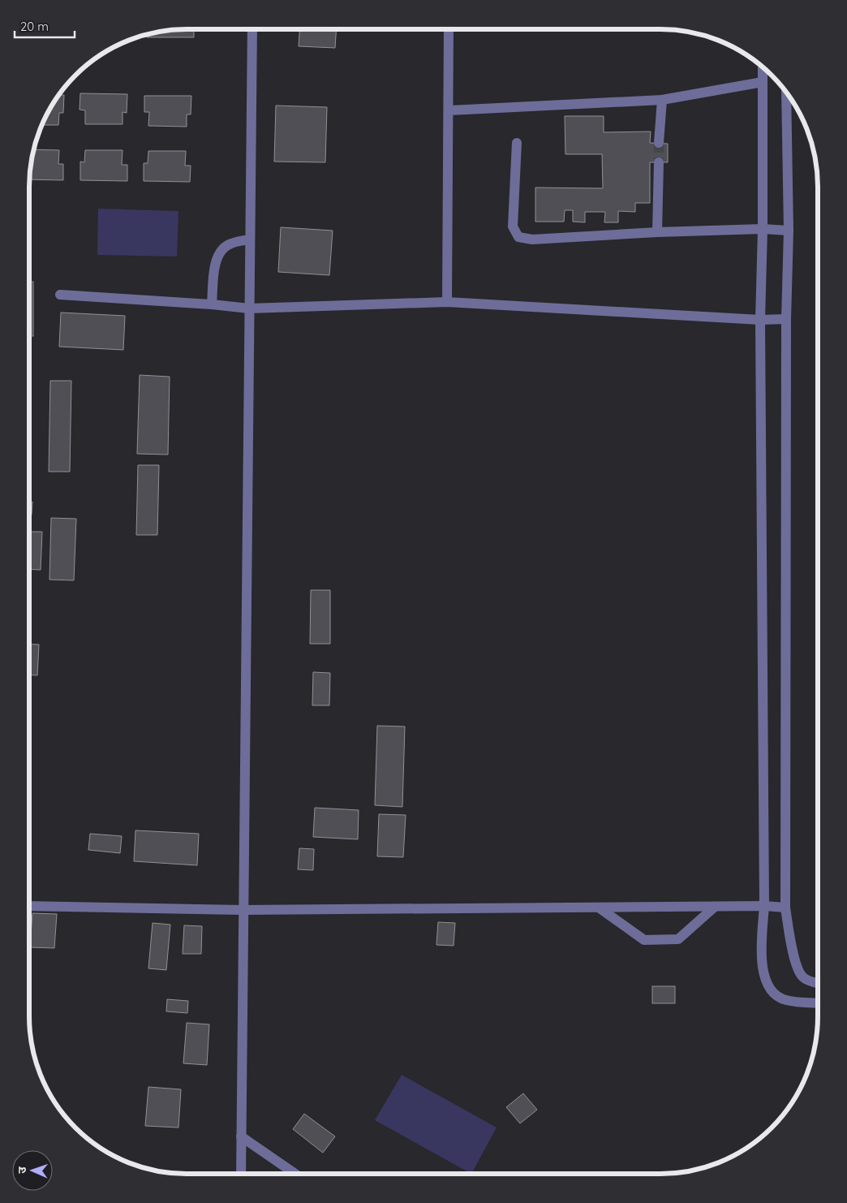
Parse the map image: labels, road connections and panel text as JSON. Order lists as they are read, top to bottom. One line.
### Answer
{"scale_bar":"20 m","north":"left"}
